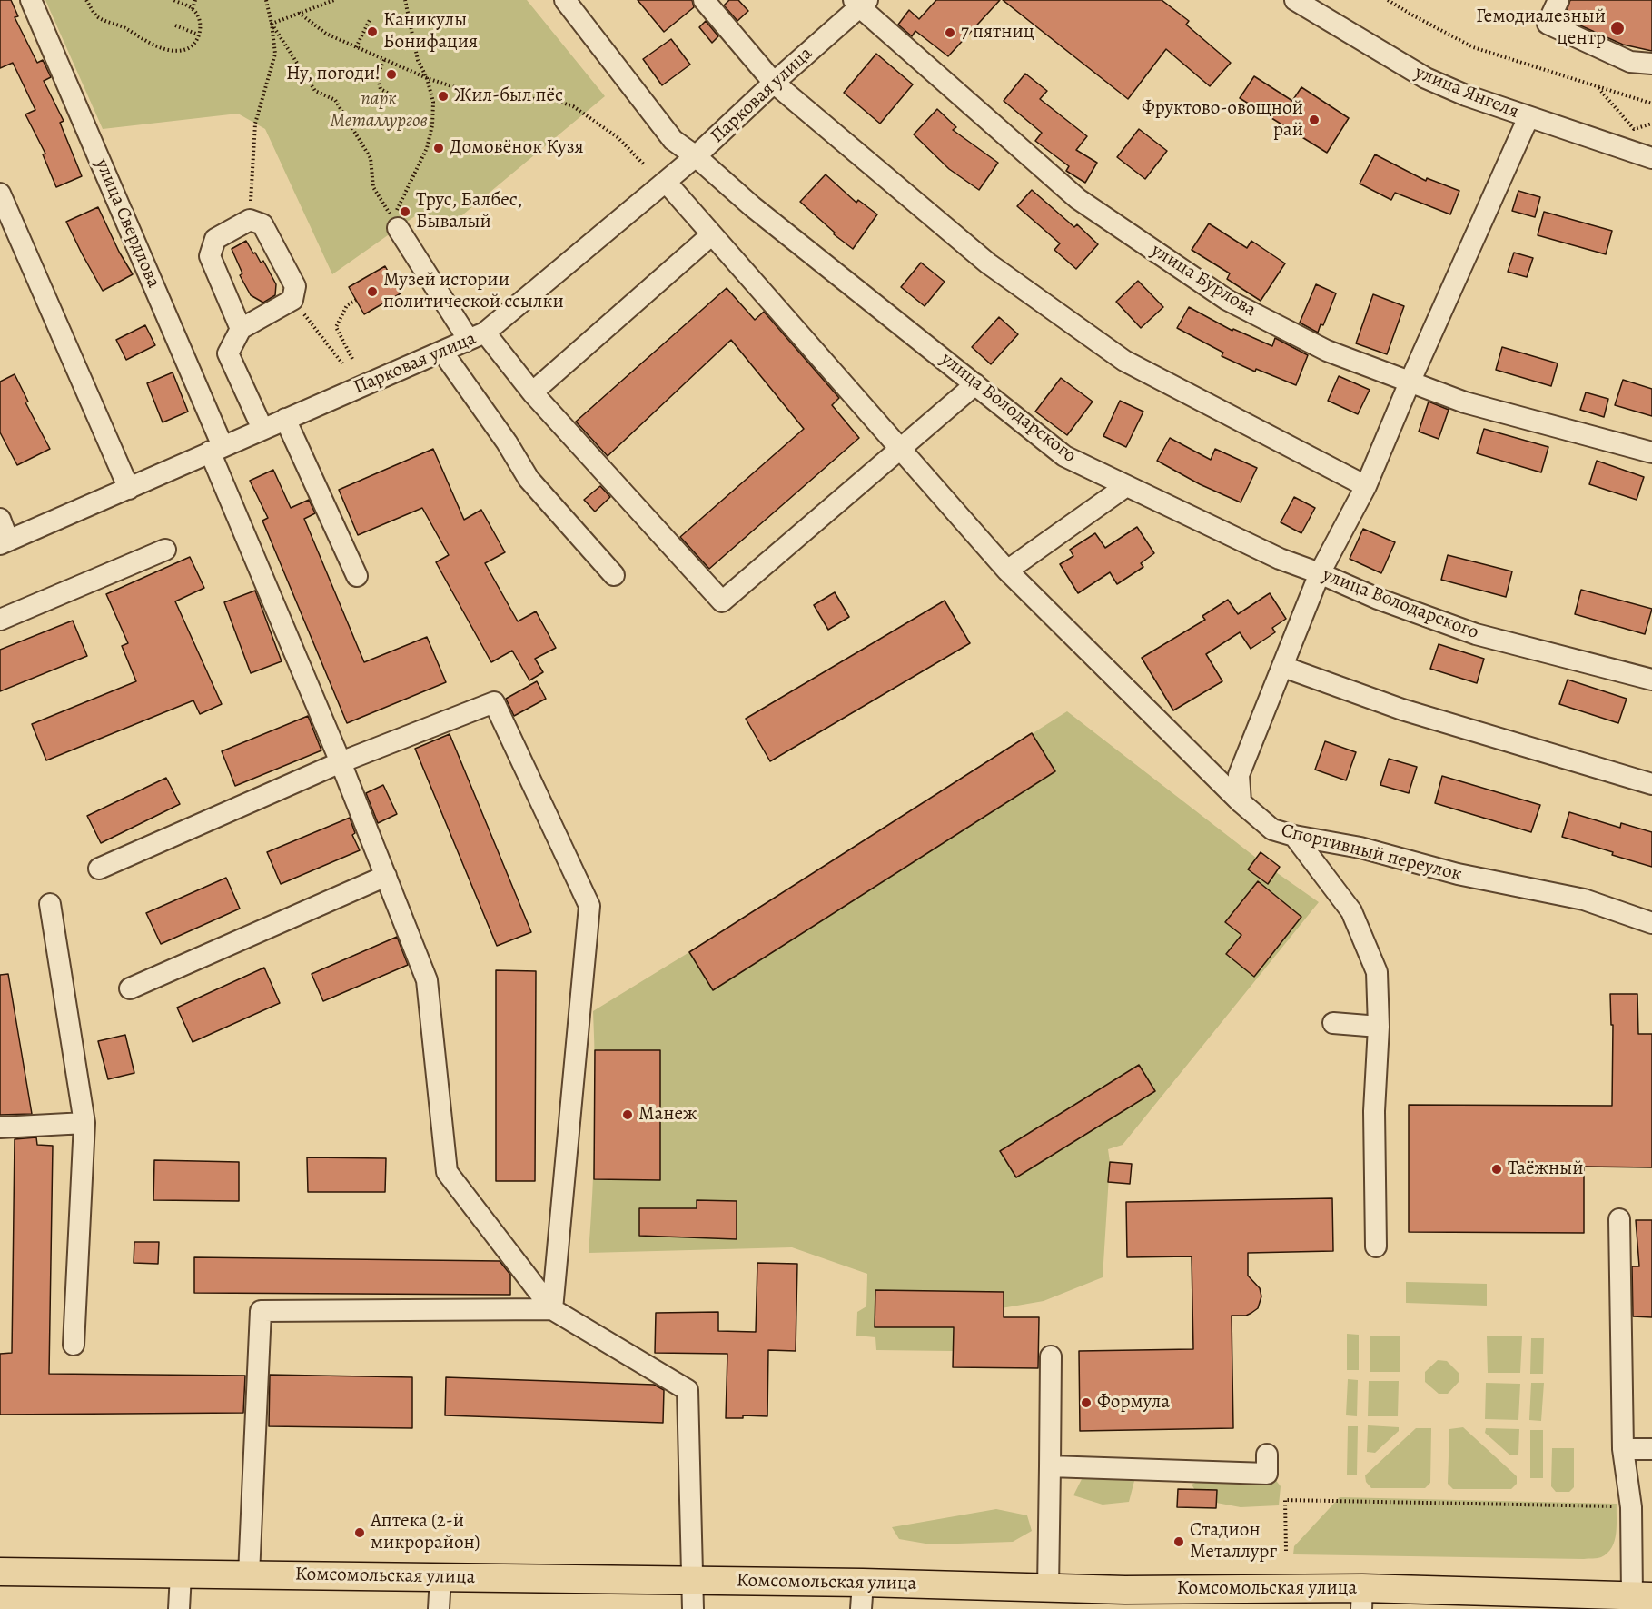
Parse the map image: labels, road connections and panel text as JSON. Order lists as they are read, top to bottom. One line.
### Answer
{"streets":{"main road":["Комсомольская улица"],"street":["улица Янгеля","Парковая улица","улица Свердлова","улица Бурлова","улица Володарского","Спортивный переулок"]},"crossings":[["Парковая улица","улица Свердлова"],["Парковая улица","улица Бурлова"],["Парковая улица","улица Володарского"],["Парковая улица","Спортивный переулок"]],"parks":["парк Металлургов"],"places":["Гемодиалезный центр","Каникулы Бонифация","7 пятниц","Ну, погоди!","Жил-был пёс","Фруктово-овощной рай","Домовёнок Кузя","Трус, Балбес, Бывалый","Музей истории политической ссылки","Манеж","Таёжный","Формула","Аптека (2-й микрорайон)","Стадион Металлург"]}
